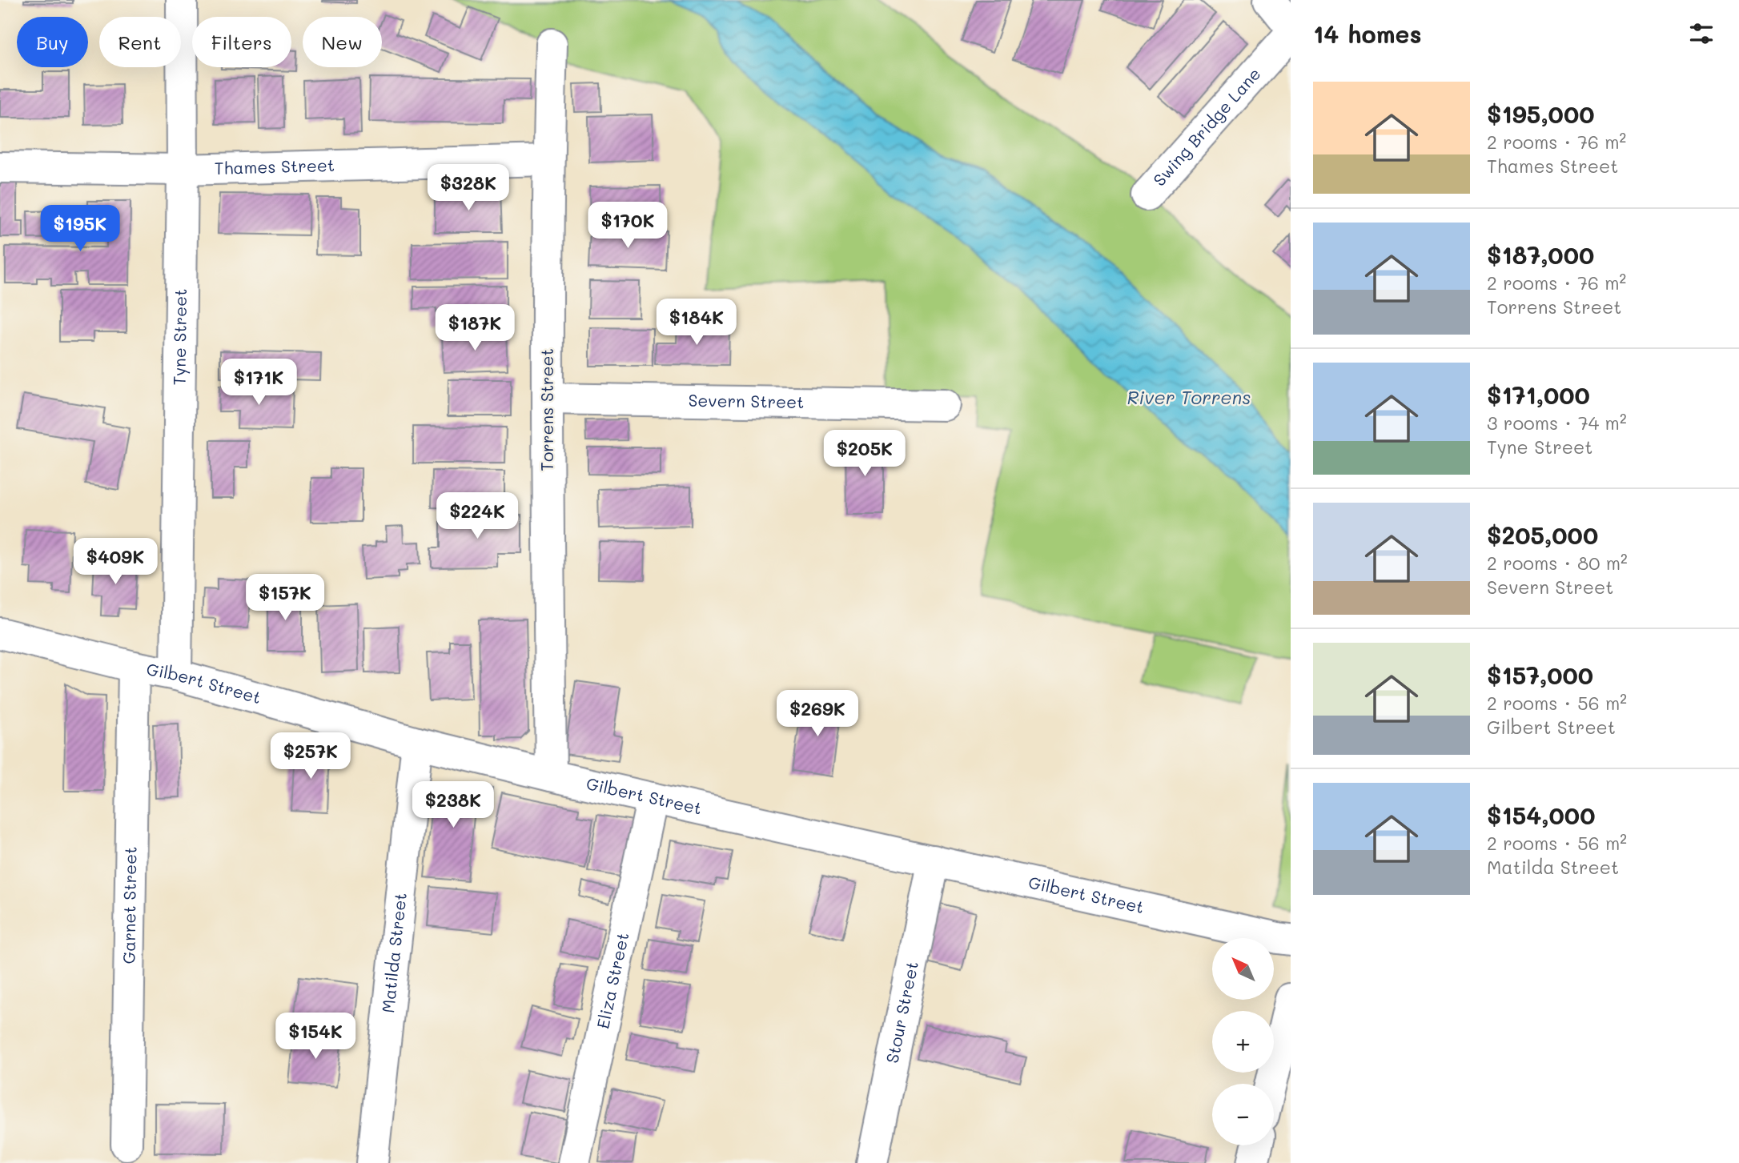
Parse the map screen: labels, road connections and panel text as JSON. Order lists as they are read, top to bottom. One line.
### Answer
{"streets":{"street":["Swing Bridge Lane","Thames Street","Tyne Street","Severn Street","Torrens Street","Gilbert Street","Garnet Street","Matilda Street","Eliza Street","Stour Street"]},"crossings":[["Thames Street","Tyne Street"],["Thames Street","Torrens Street"],["Tyne Street","Gilbert Street"],["Severn Street","Torrens Street"],["Torrens Street","Gilbert Street"],["Gilbert Street","Garnet Street"],["Gilbert Street","Matilda Street"],["Gilbert Street","Eliza Street"],["Gilbert Street","Stour Street"]],"water":["River Torrens"],"north":"top left","page":{"heading":"14 homes","chip":["Buy","Rent","Filters","New"],"list":[{"name":"$195,000","note":"2 rooms · 76 m² · Thames Street"},{"name":"$187,000","note":"2 rooms · 76 m² · Torrens Street"},{"name":"$171,000","note":"3 rooms · 74 m² · Tyne Street"},{"name":"$205,000","note":"2 rooms · 80 m² · Severn Street"},{"name":"$157,000","note":"2 rooms · 56 m² · Gilbert Street"},{"name":"$154,000","note":"2 rooms · 56 m² · Matilda Street"}],"price":["$328K","$170K","$195K","$184K","$187K","$171K","$205K","$224K","$409K","$157K","$269K","$257K","$238K","$154K"],"map_buttons":["+","−"]}}
